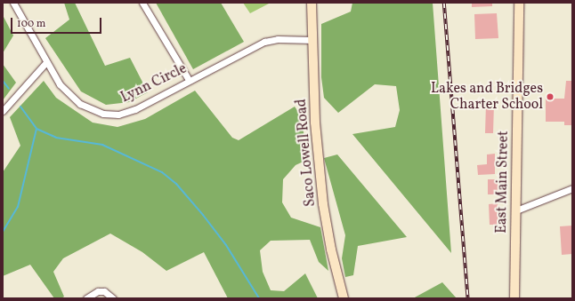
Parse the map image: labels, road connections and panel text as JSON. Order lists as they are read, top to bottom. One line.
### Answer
{"streets":{"street":["Lynn Circle","Saco Lowell Road","East Main Street"]},"crossings":[["Lynn Circle","Saco Lowell Road"]],"places":["Lakes and Bridges Charter School"],"scale_bar":"100 m"}
